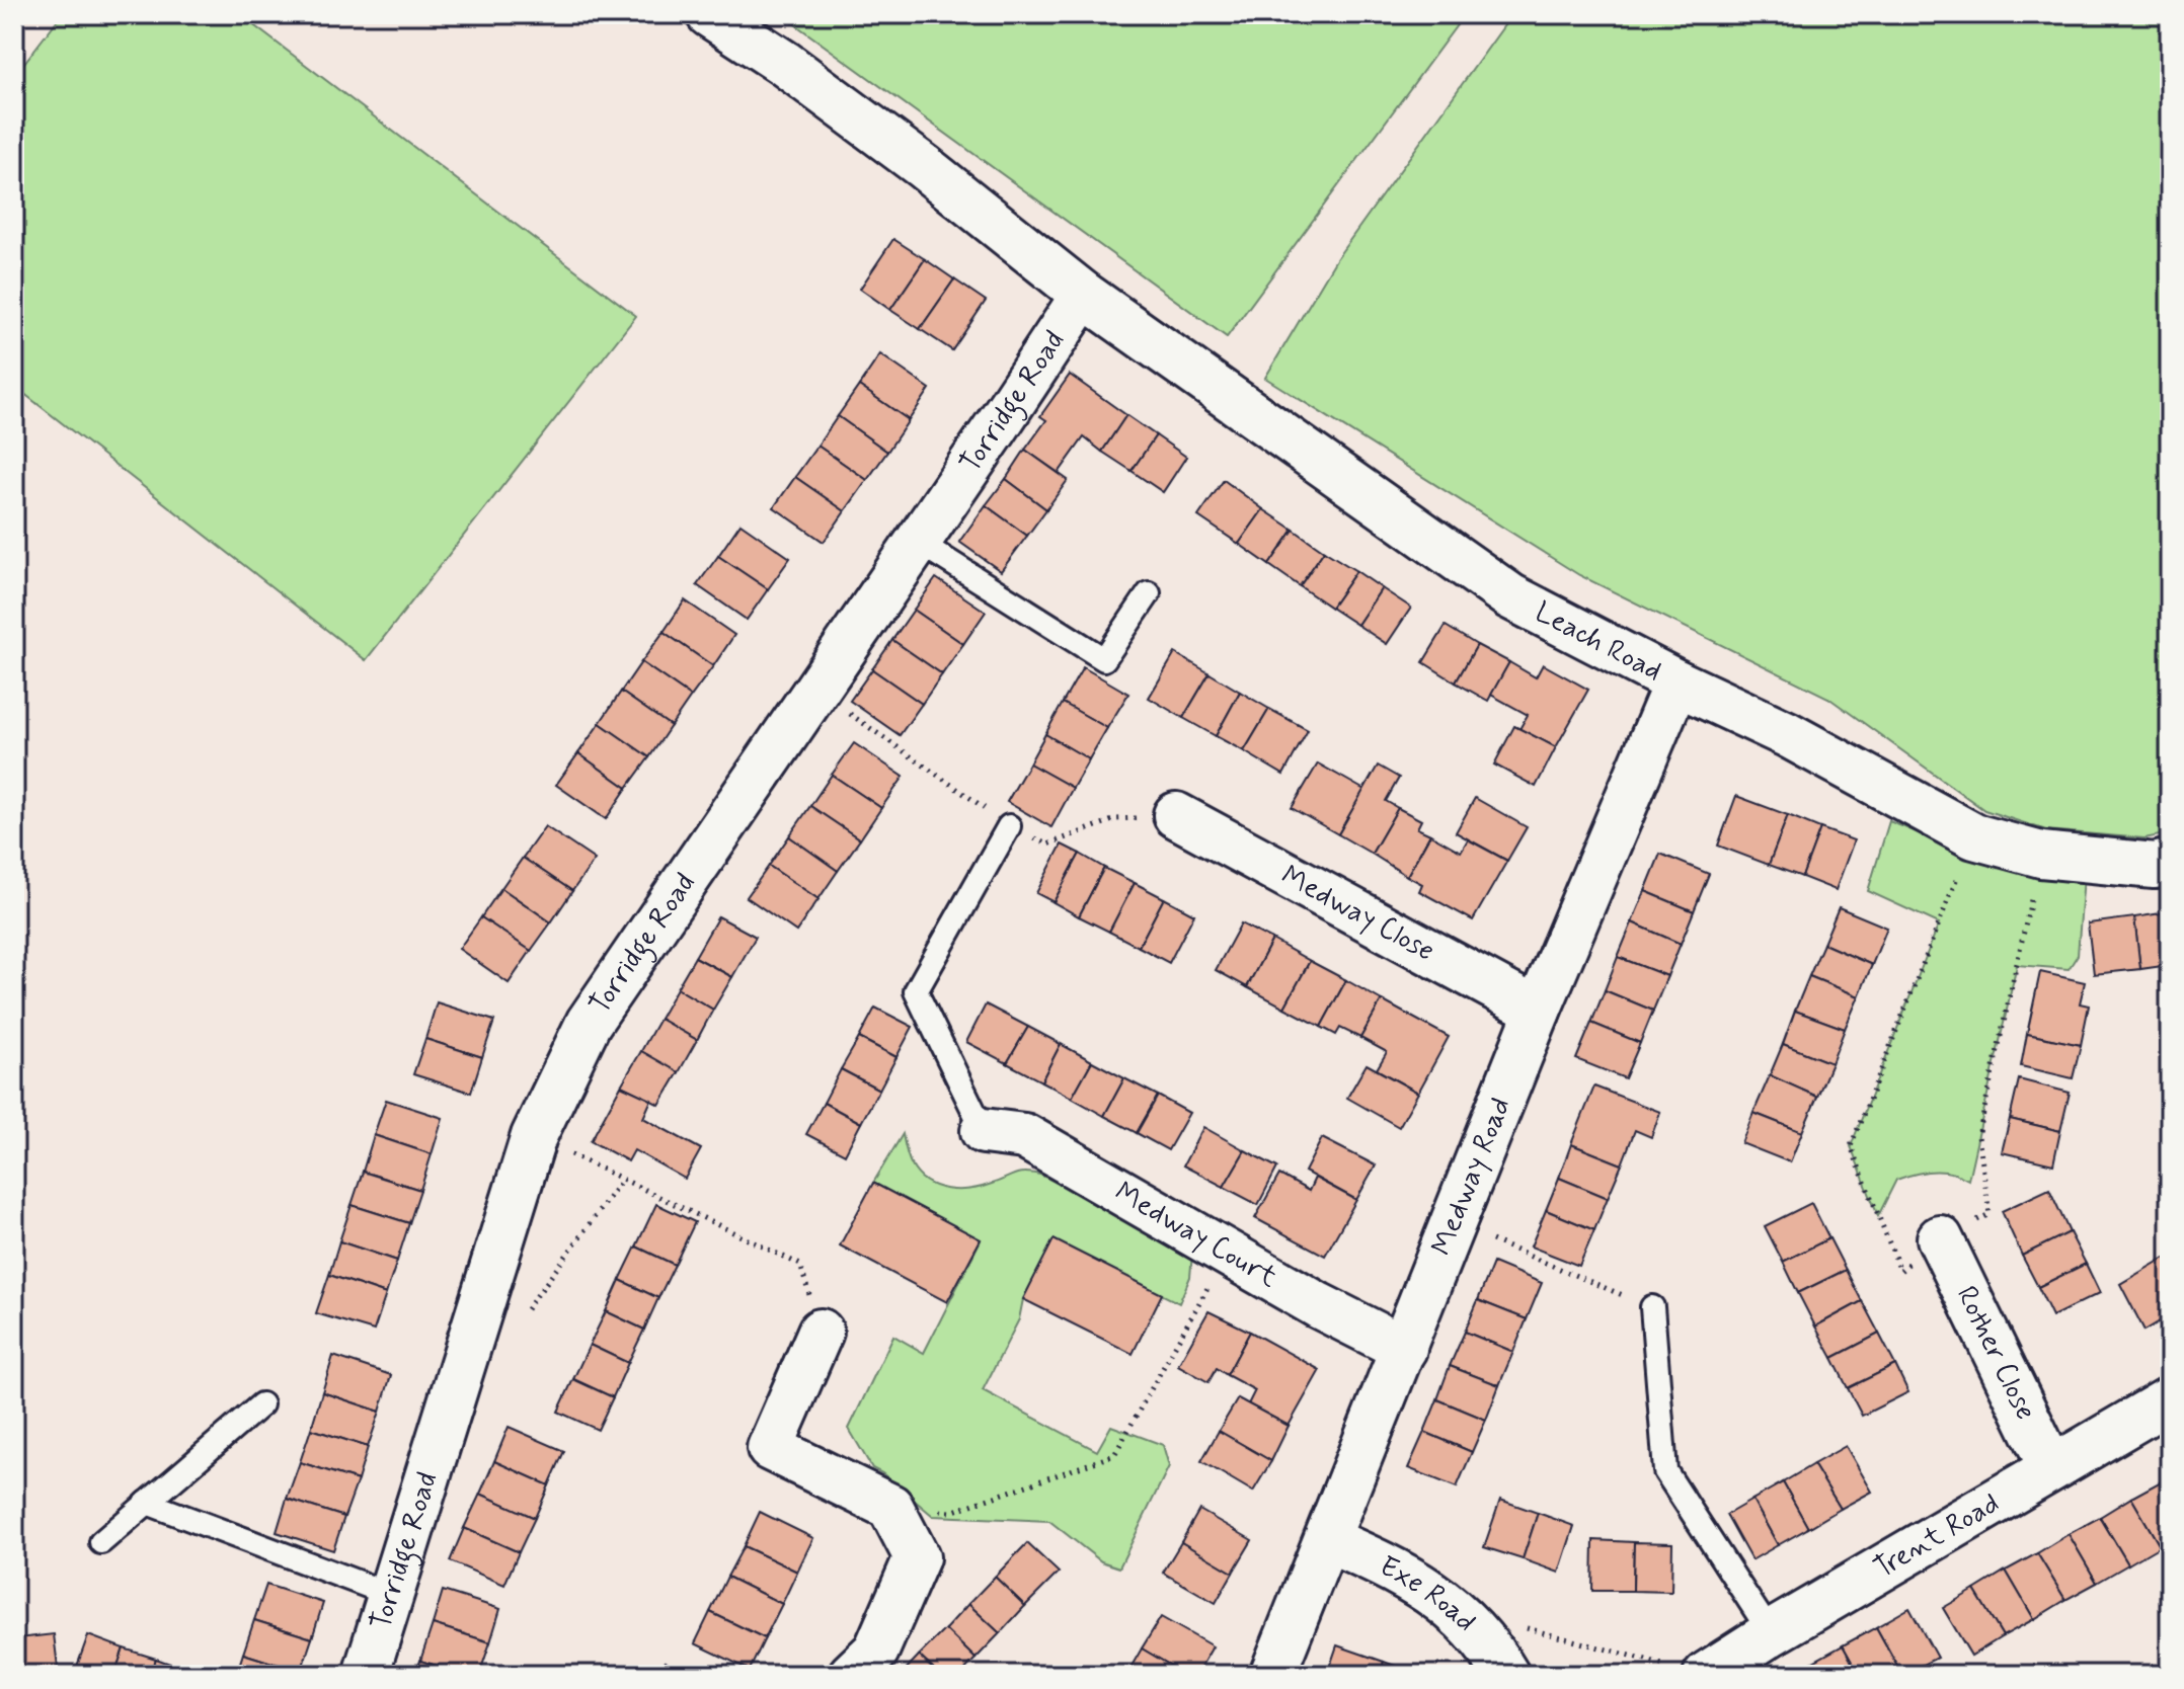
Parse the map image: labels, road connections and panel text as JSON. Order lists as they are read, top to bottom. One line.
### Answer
{"streets":{"street":["Torridge Road","Leach Road","Medway Close","Medway Road","Medway Court","Rother Close","Trent Road","Exe Road"]},"crossings":[["Torridge Road","Leach Road"],["Leach Road","Medway Road"],["Medway Close","Medway Road"],["Medway Road","Medway Court"],["Medway Road","Exe Road"],["Rother Close","Trent Road"]]}
